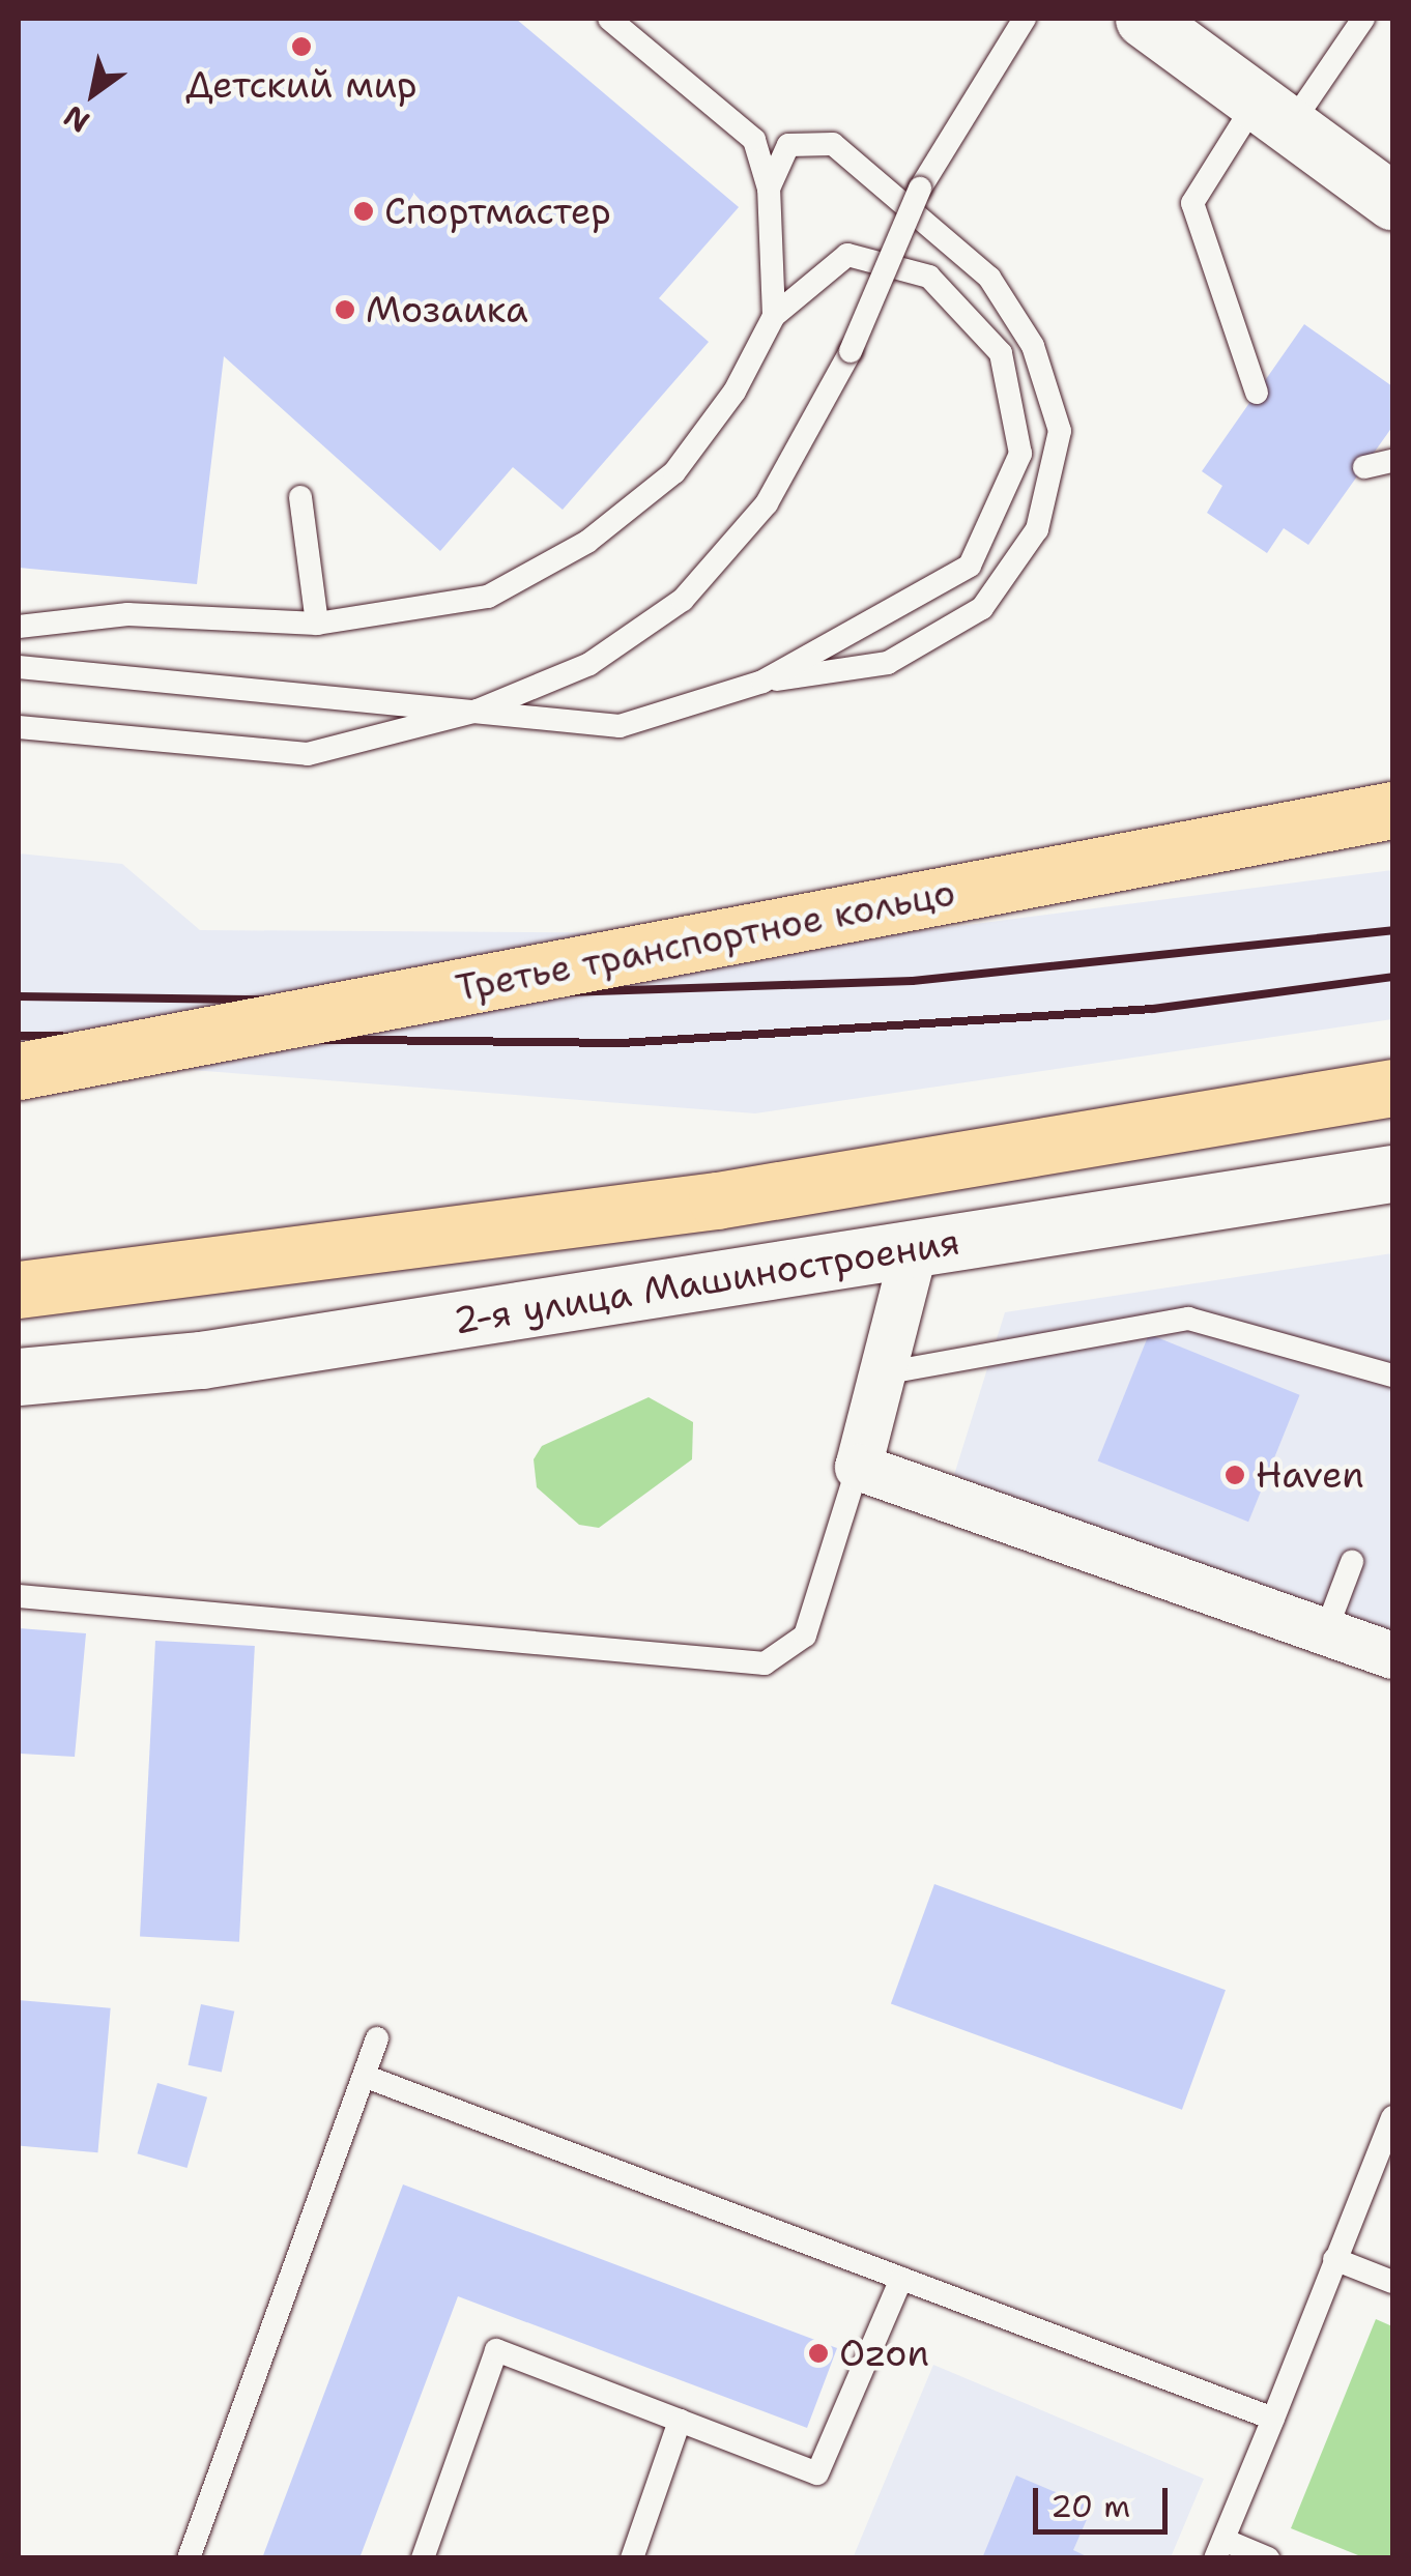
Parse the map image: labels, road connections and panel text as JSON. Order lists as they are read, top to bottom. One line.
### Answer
{"streets":{"main road":["Третье транспортное кольцо","2-я улица Машиностроения"]},"places":["Детский мир","Спортмастер","Мозаика","Haven","Ozon"],"scale_bar":"20 m","north":"bottom left"}
